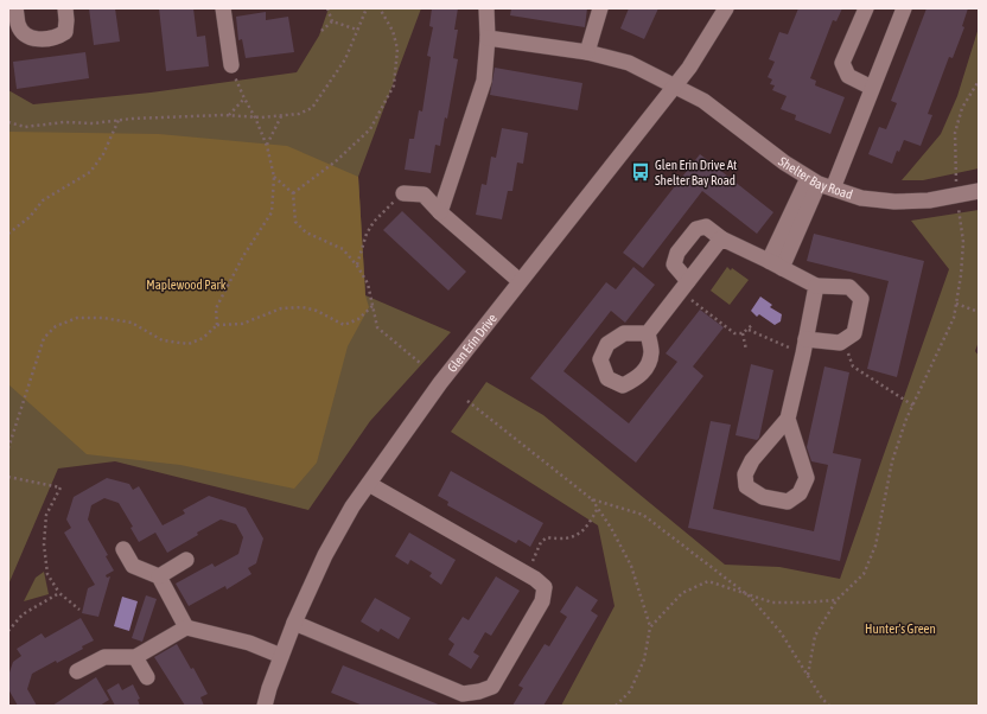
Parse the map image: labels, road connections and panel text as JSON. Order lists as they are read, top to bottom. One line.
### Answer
{"streets":{"street":["Shelter Bay Road","Glen Erin Drive"]},"crossings":[["Shelter Bay Road","Glen Erin Drive"]],"parks":["Maplewood Park","Hunter's Green"],"places":{"bus stop":["Glen Erin Drive At Shelter Bay Road"]}}
